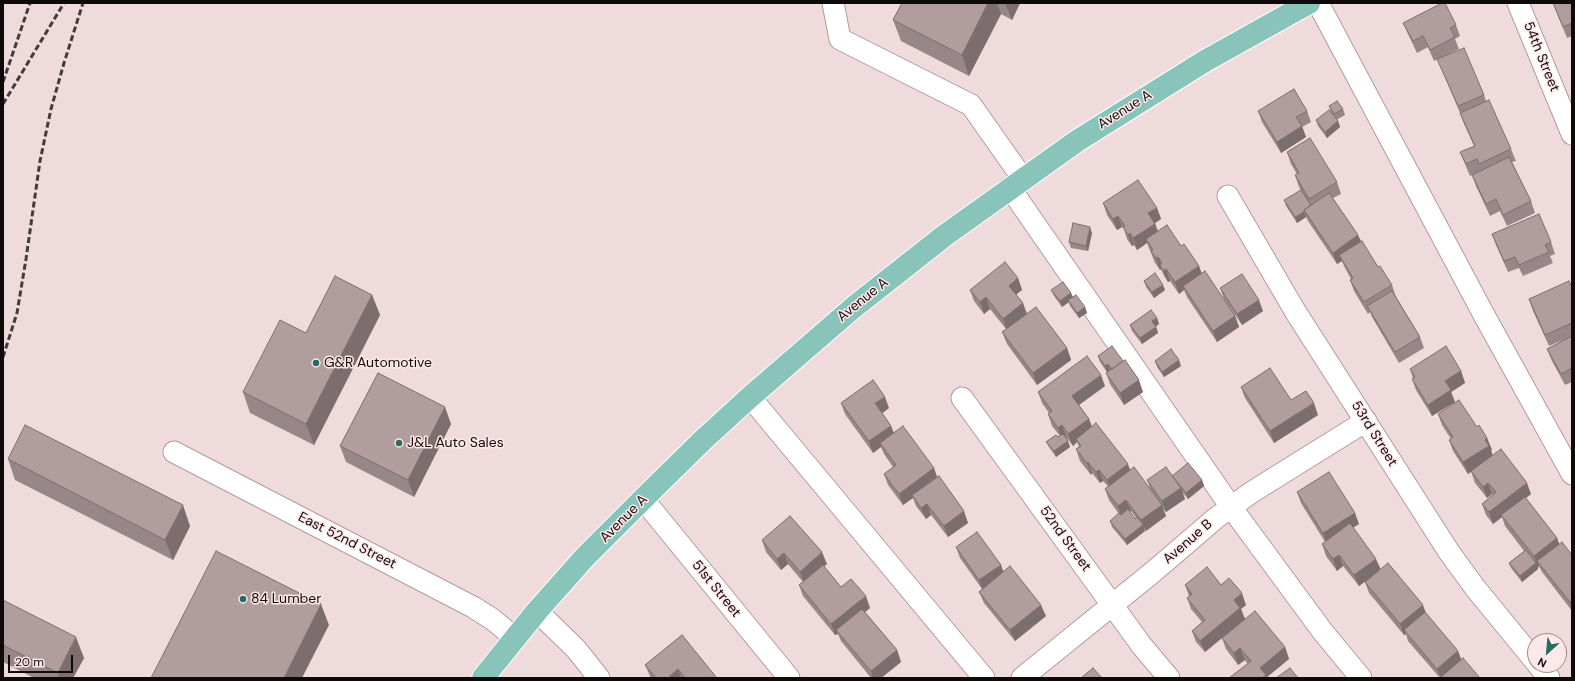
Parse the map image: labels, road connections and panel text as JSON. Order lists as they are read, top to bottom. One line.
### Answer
{"streets":{"main road":["Avenue A"],"street":["54th Street","53rd Street","52nd Street","East 52nd Street","Avenue B","51st Street"]},"crossings":[["Avenue A","East 52nd Street"],["Avenue A","51st Street"],["53rd Street","Avenue B"],["52nd Street","Avenue B"]],"places":["G&R Automotive","J&L Auto Sales","84 Lumber"],"scale_bar":"20 m","north":"bottom left"}
